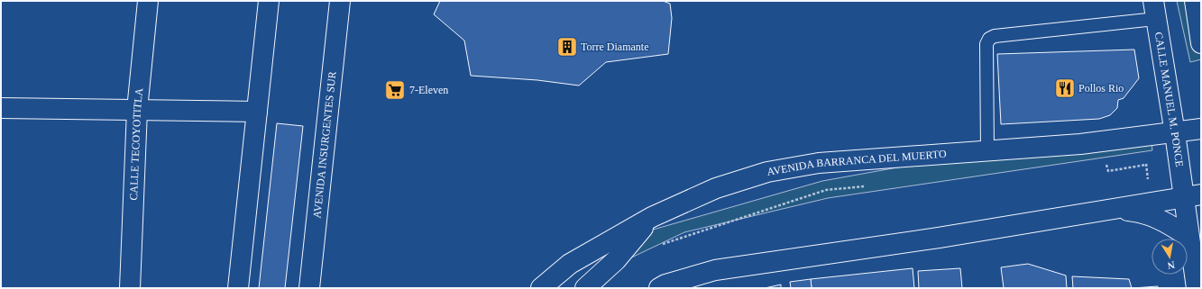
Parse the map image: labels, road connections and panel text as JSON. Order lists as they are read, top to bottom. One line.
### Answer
{"streets":{"main road":["CALLE MANUEL M. PONCE","CALLE TECOYOTITLA","AVENIDA INSURGENTES SUR","AVENIDA BARRANCA DEL MUERTO"]},"crossings":[["CALLE MANUEL M. PONCE","AVENIDA BARRANCA DEL MUERTO"]],"places":{"building":["Torre Diamante"],"restaurant":["Pollos Rio"],"supermarket":["7-Eleven"]},"north":"bottom"}
